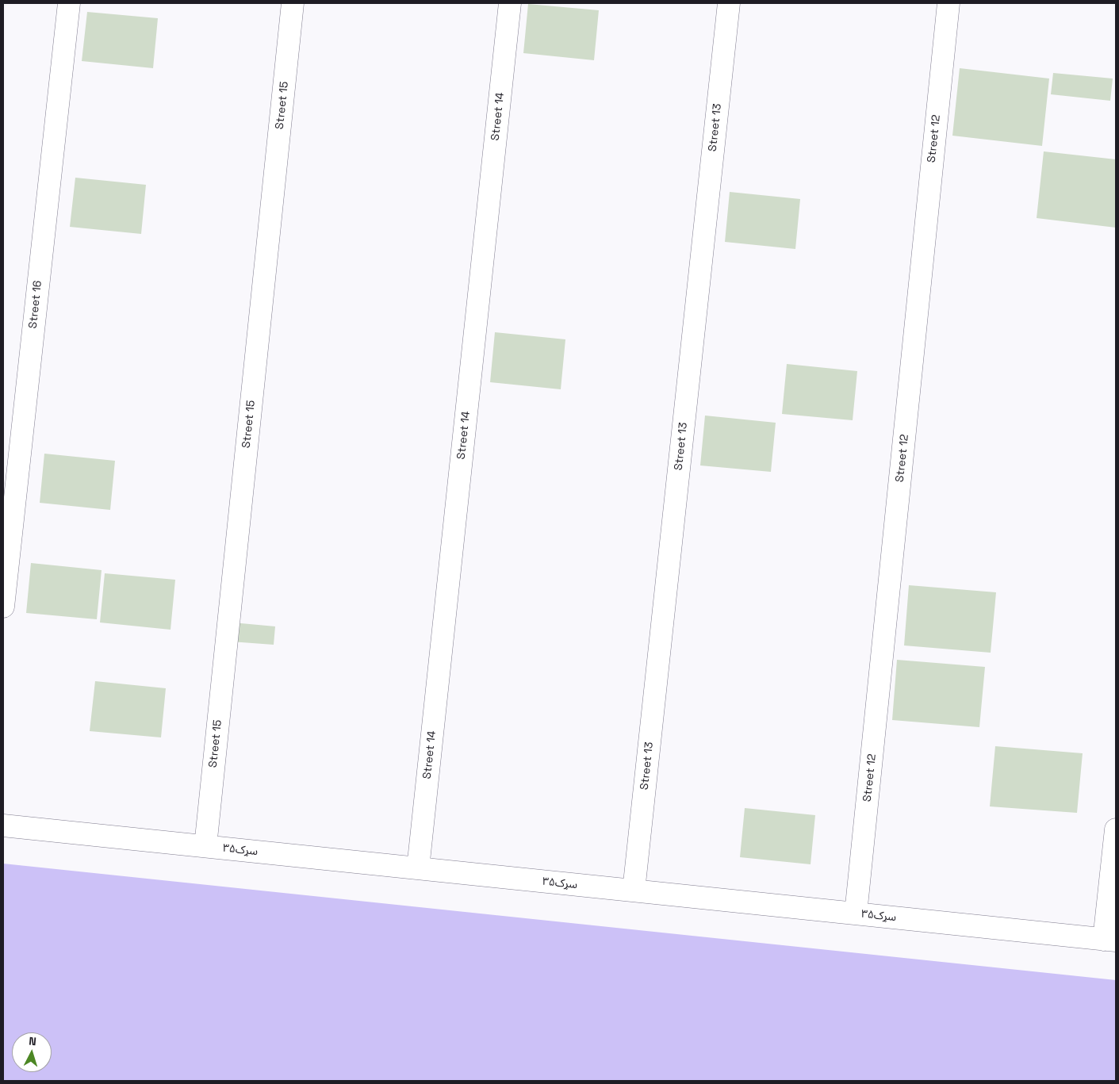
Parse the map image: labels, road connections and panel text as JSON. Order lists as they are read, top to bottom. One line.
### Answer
{"streets":{"street":["Street 15","Street 14","Street 13","Street 12","Street 16","سړک۳۵"]},"crossings":[["Street 15","سړک۳۵"],["Street 14","سړک۳۵"],["Street 13","سړک۳۵"],["Street 12","سړک۳۵"]],"north":"top"}
